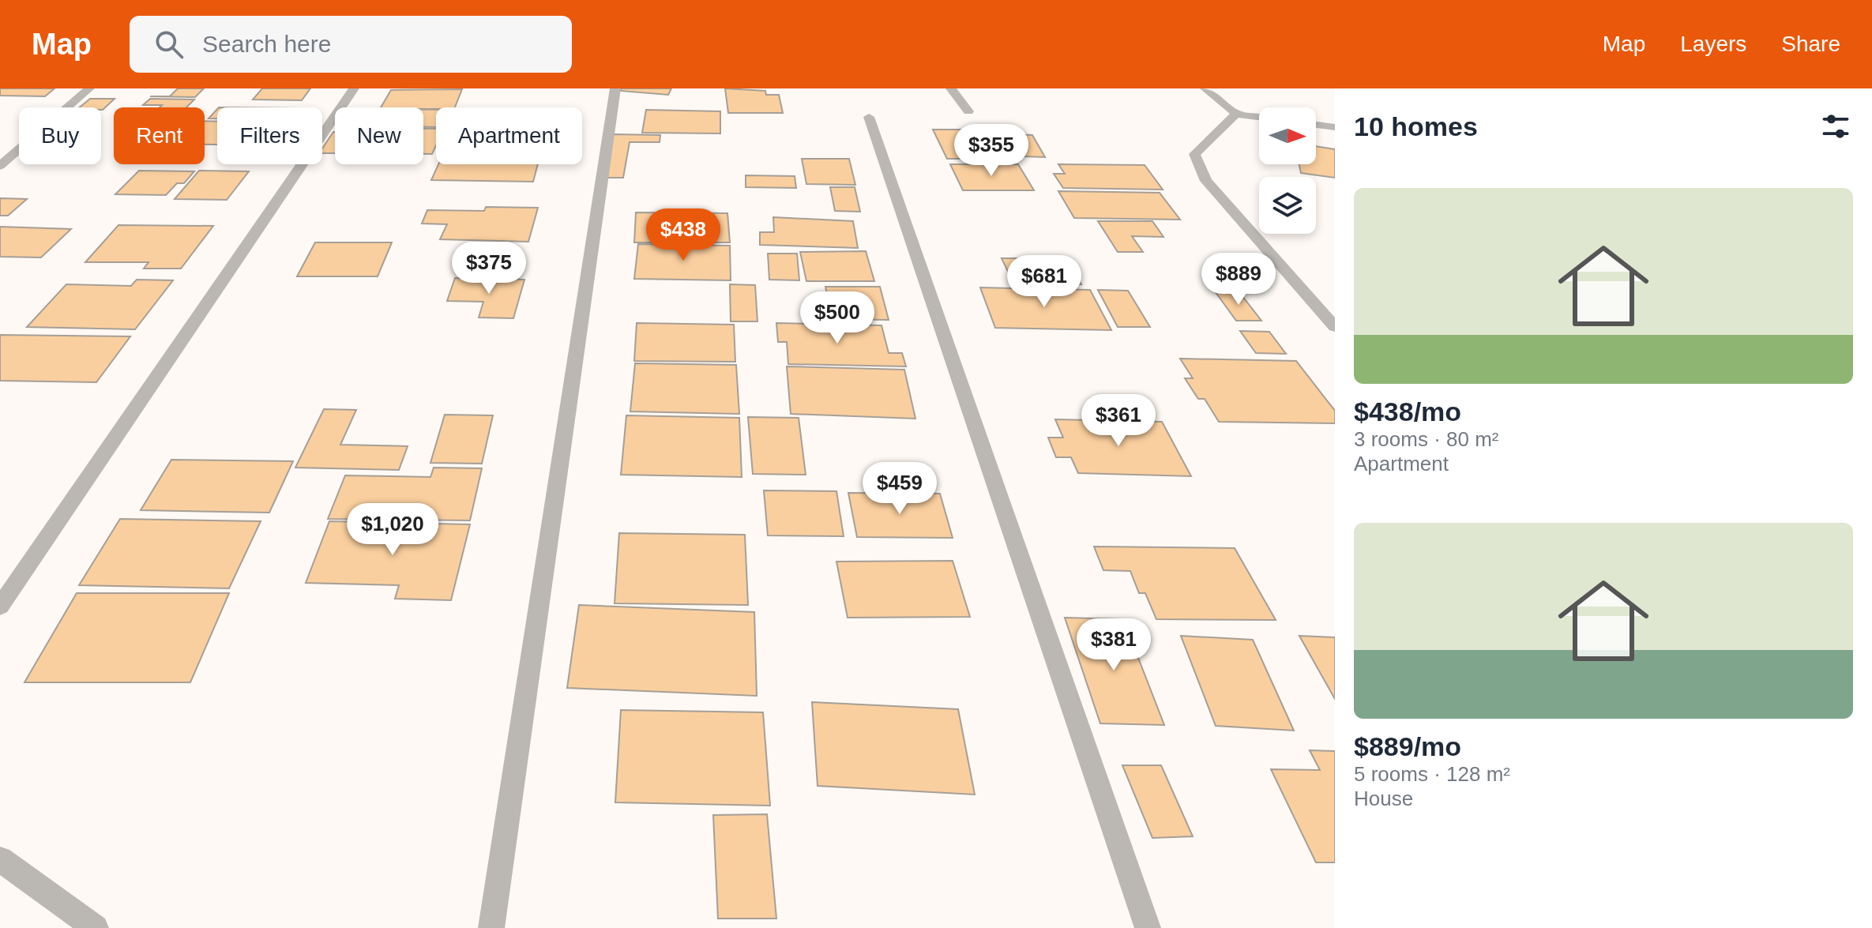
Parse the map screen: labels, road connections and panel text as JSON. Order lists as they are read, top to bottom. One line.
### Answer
{"north":"right","page":{"header":"Map","search":"Search here","nav":["Map","Layers","Share"],"heading":"10 homes","chip":["Buy","Rent","Filters","New","Apartment"],"price":["$355","$438","$375","$889","$681","$500","$361","$459","$1,020","$381"],"list":[{"name":"$438/mo","note":"3 rooms · 80 m² · Apartment"},{"name":"$889/mo","note":"5 rooms · 128 m² · House"}]}}
